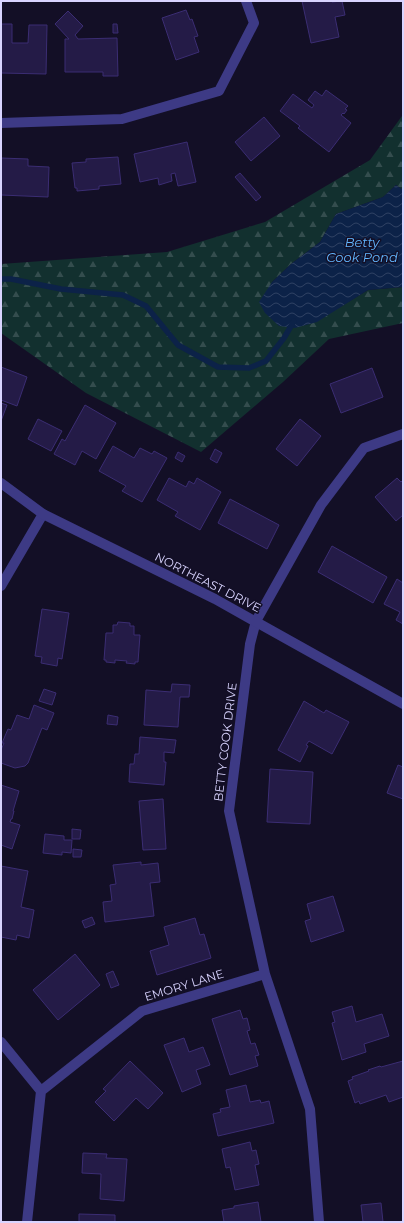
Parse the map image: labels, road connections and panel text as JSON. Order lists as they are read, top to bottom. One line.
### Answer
{"streets":{"street":["NORTHEAST DRIVE","BETTY COOK DRIVE","EMORY LANE"]},"crossings":[["NORTHEAST DRIVE","BETTY COOK DRIVE"],["BETTY COOK DRIVE","EMORY LANE"]],"water":["Betty Cook Pond"]}
